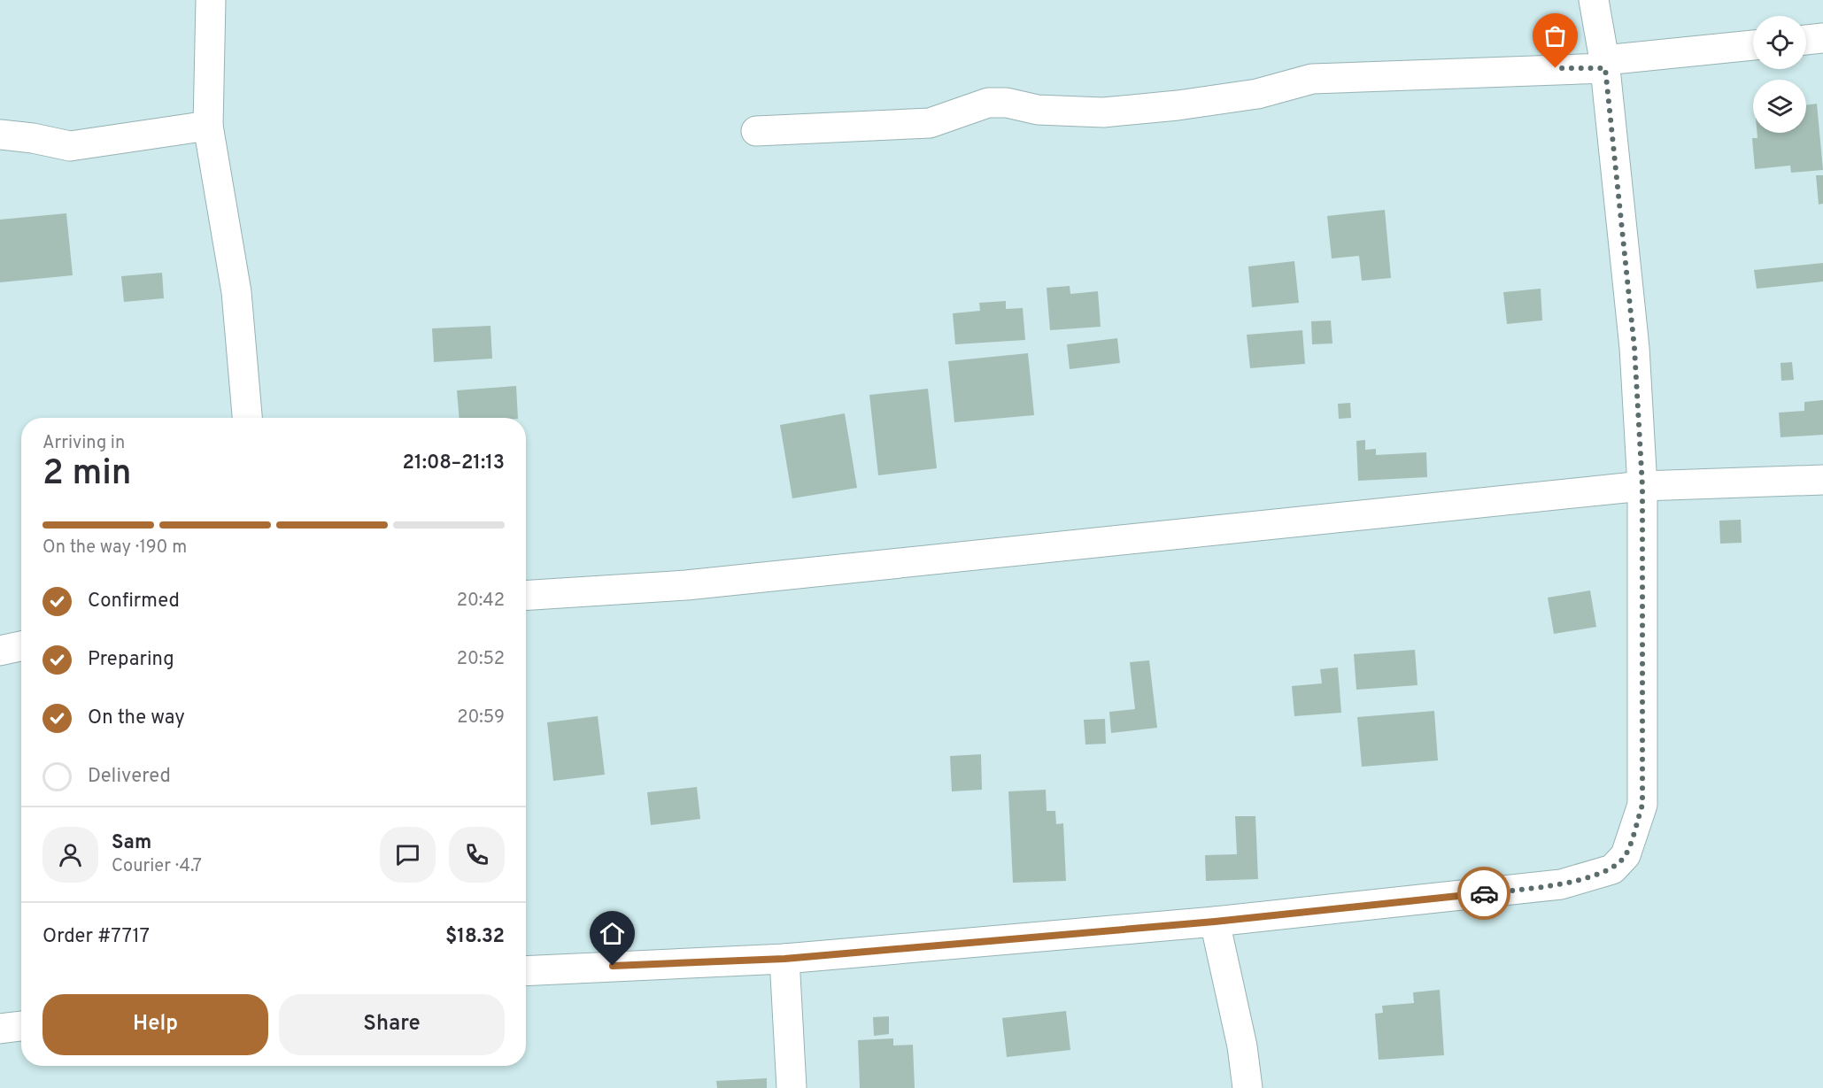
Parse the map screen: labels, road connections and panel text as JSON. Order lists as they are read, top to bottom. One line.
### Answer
{"page":{"heading":["2 min","Arriving in","21:08–21:13"],"panel":["Sam","Courier · 4.7","Order #7717","$18.32"],"bar":"On the way · 190 m","list":[["Confirmed","20:42"],["Preparing","20:52"],["On the way","20:59"],"Delivered"],"buttons":["Help","Share"]}}
